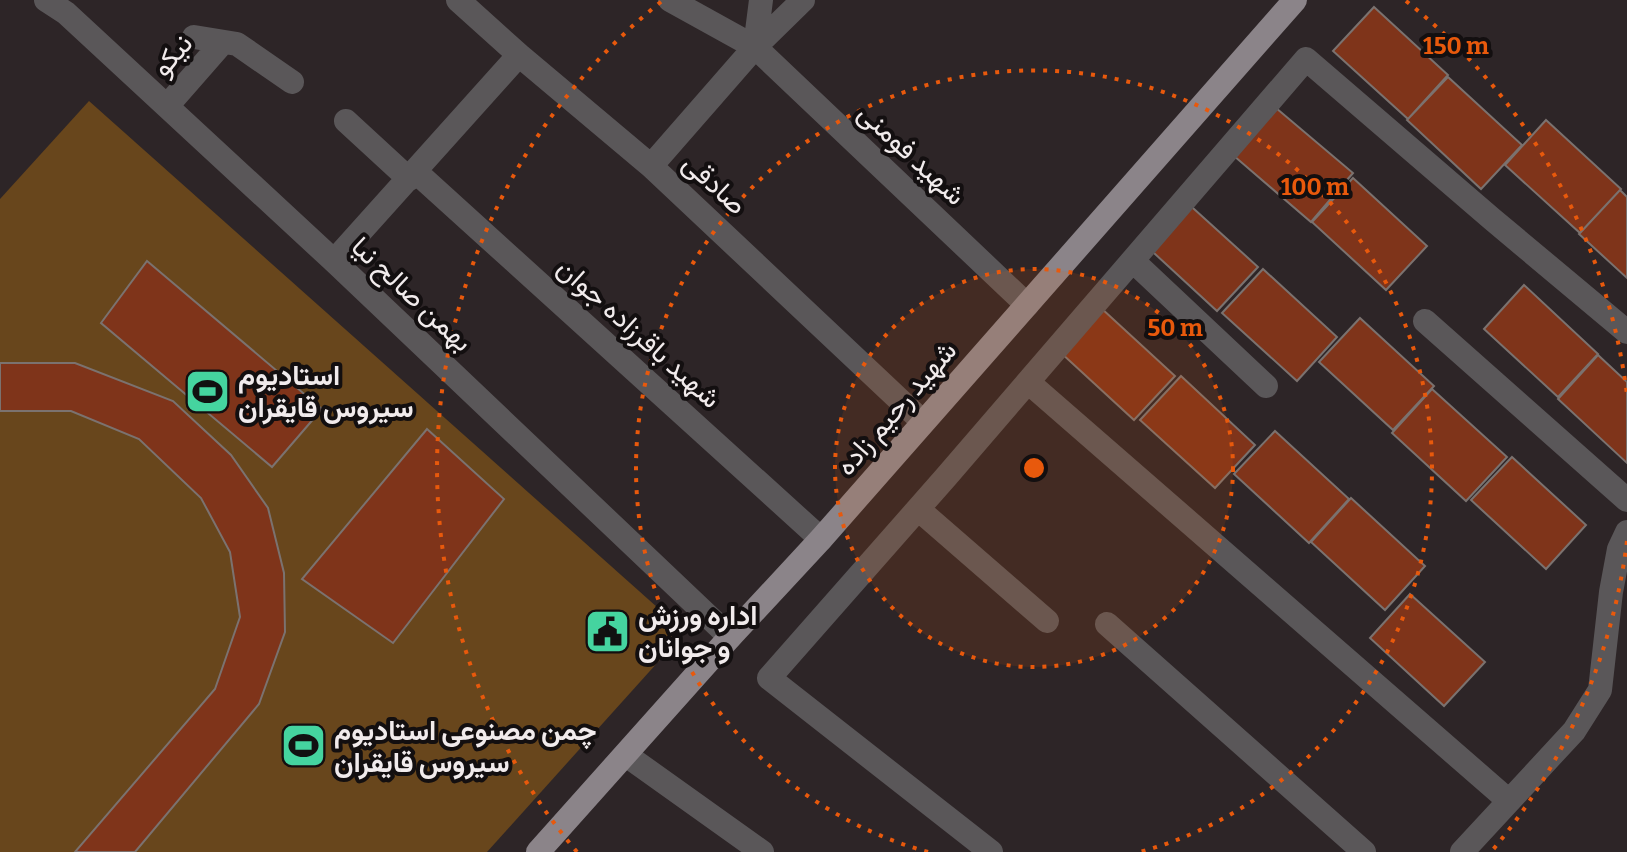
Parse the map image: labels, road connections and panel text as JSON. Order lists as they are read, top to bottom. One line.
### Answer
{"streets":{"main road":["شهید رحیم زاده"],"street":["نیکو","شهید فومنی","صادقی","بهمن صالح نیا","شهید باقرزاده جوان"]},"crossings":[["نیکو","بهمن صالح نیا"],["شهید فومنی","شهید رحیم زاده"],["صادقی","شهید رحیم زاده"],["بهمن صالح نیا","شهید رحیم زاده"],["شهید باقرزاده جوان","شهید رحیم زاده"]],"places":{"sports":["استادیوم سیروس قایقران","چمن مصنوعی استادیوم سیروس قایقران"],"public building":["اداره ورزش و جوانان"]},"rings":["150 m","100 m","50 m"]}
